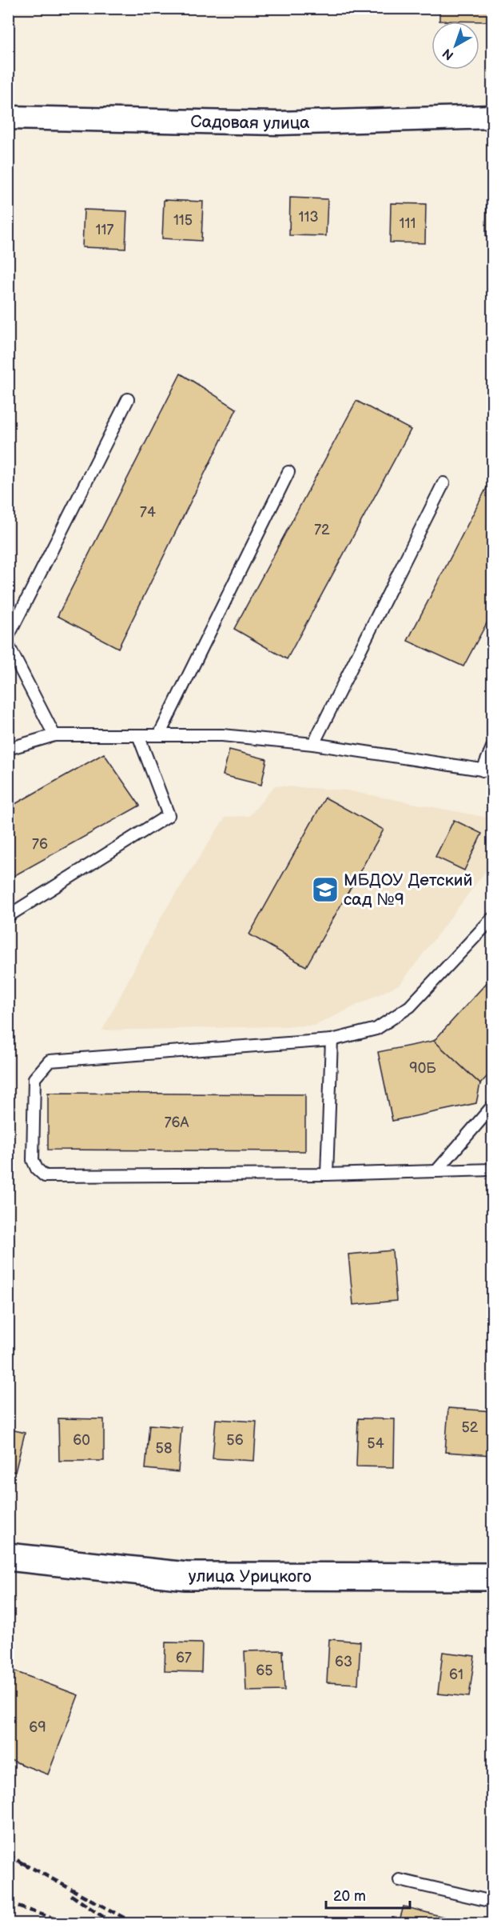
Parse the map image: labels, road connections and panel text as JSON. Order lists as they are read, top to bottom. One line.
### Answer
{"streets":{"main road":["улица Урицкого"],"street":["Садовая улица"]},"places":{"school or university":["МБДОУ Детский сад №9"]},"house_numbers":["113","115","111","117","74","72","76","90Б","76А","52","60","56","54","58","67","63","65","61","69"],"scale_bar":"20 m","north":"bottom left"}
